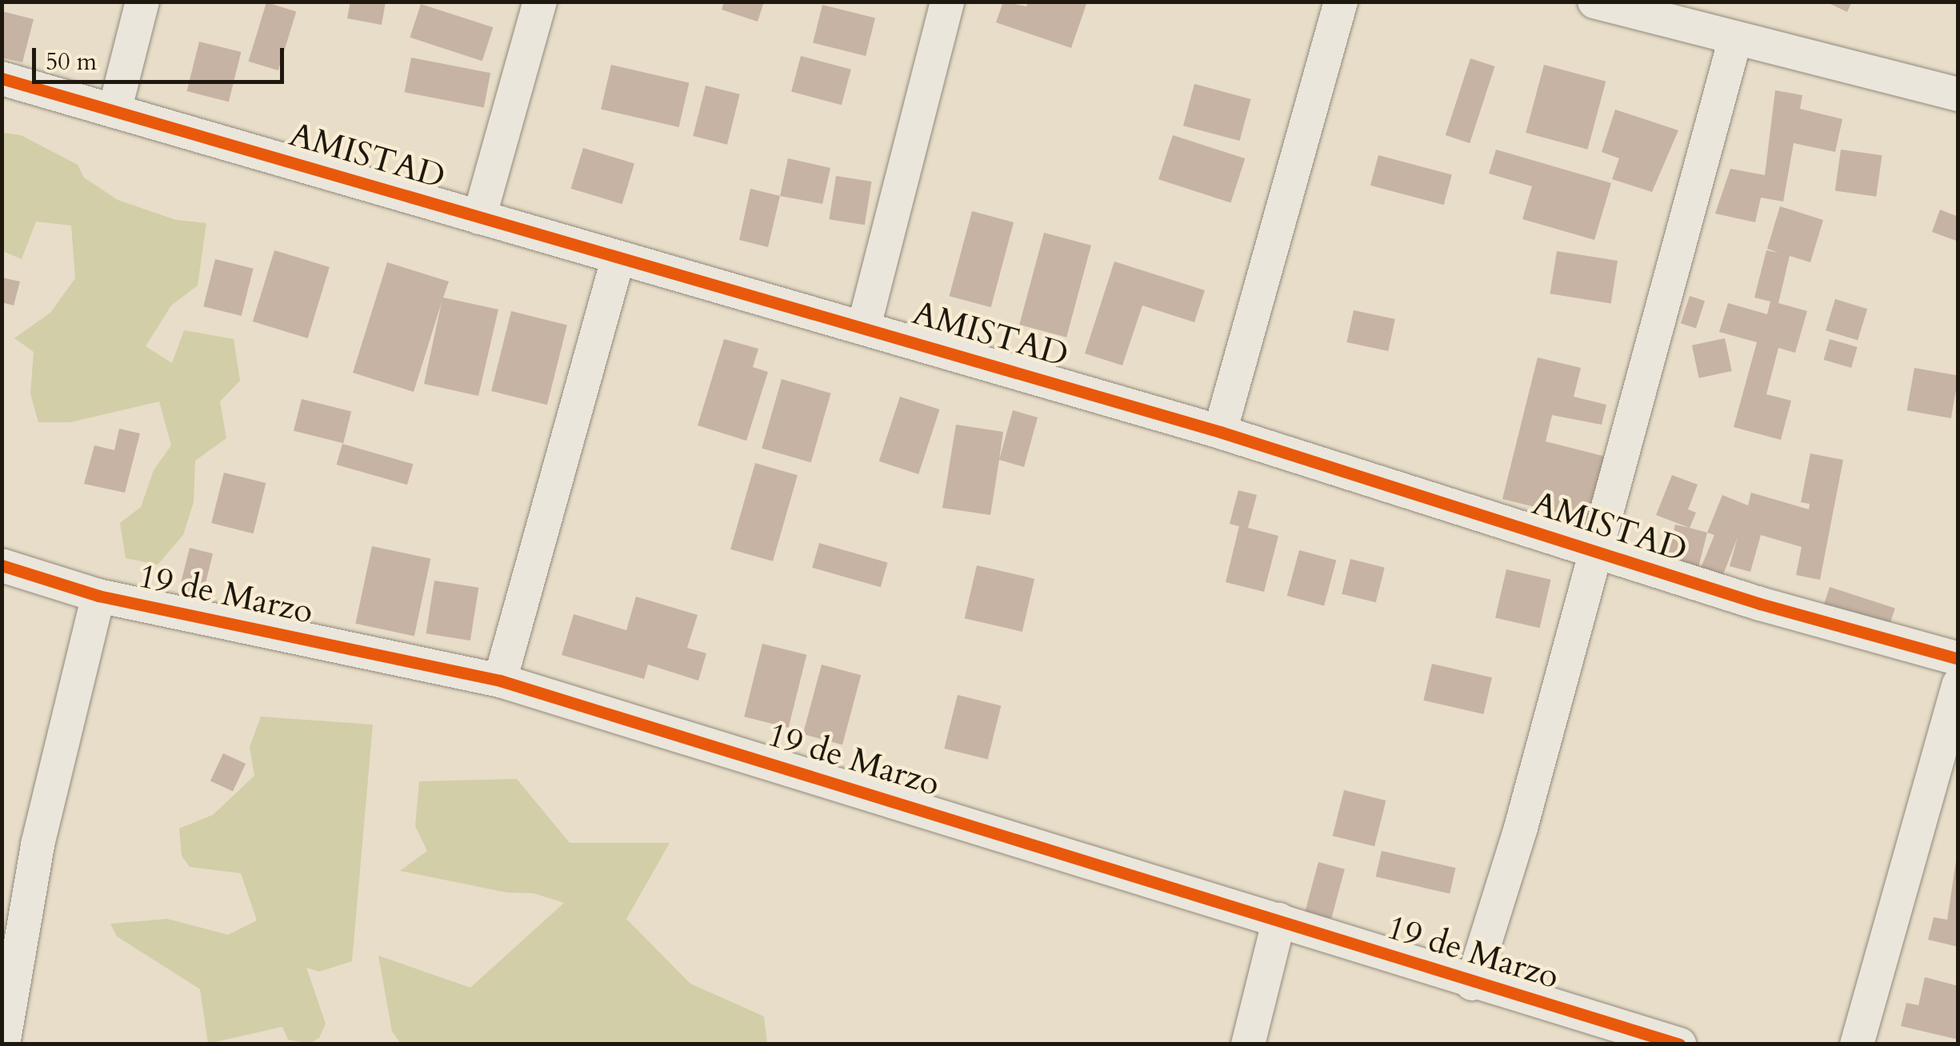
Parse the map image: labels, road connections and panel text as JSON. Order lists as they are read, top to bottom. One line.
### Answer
{"streets":{"street":["AMISTAD","19 de Marzo"]},"crossings":[["AMISTAD","19 de Marzo"]],"scale_bar":"50 m"}
